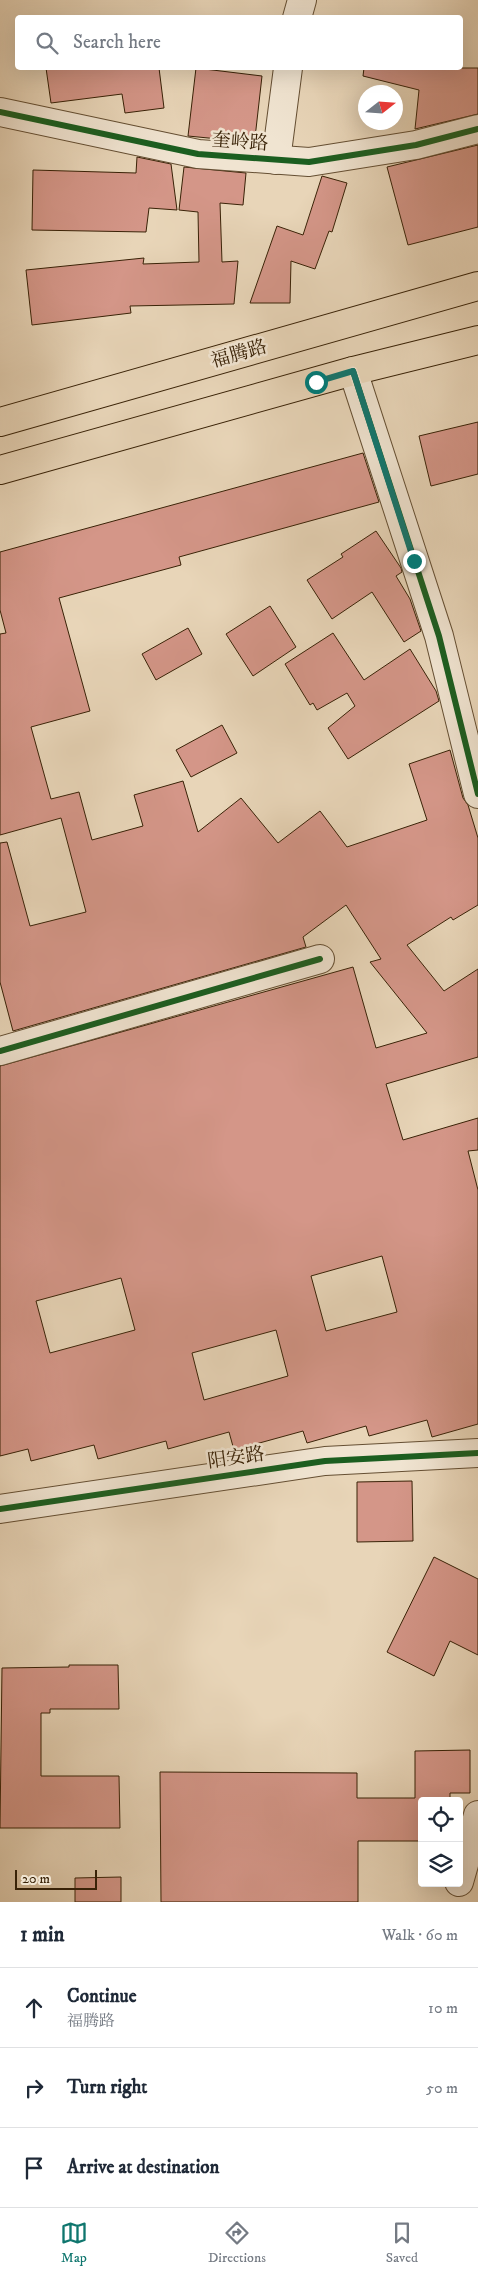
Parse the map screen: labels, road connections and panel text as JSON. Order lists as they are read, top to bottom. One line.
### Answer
{"streets":{"main road":["福腾路"],"street":["奎岭路","阳安路"]},"scale_bar":"20 m","north":"right","page":{"search":"Search here","scale":"20 m","heading":["1 min","Walk · 60 m"],"list":[["Continue","福腾路","10 m"],["Turn right","50 m"],"Arrive at destination"],"nav":["Map","Directions","Saved"]}}
